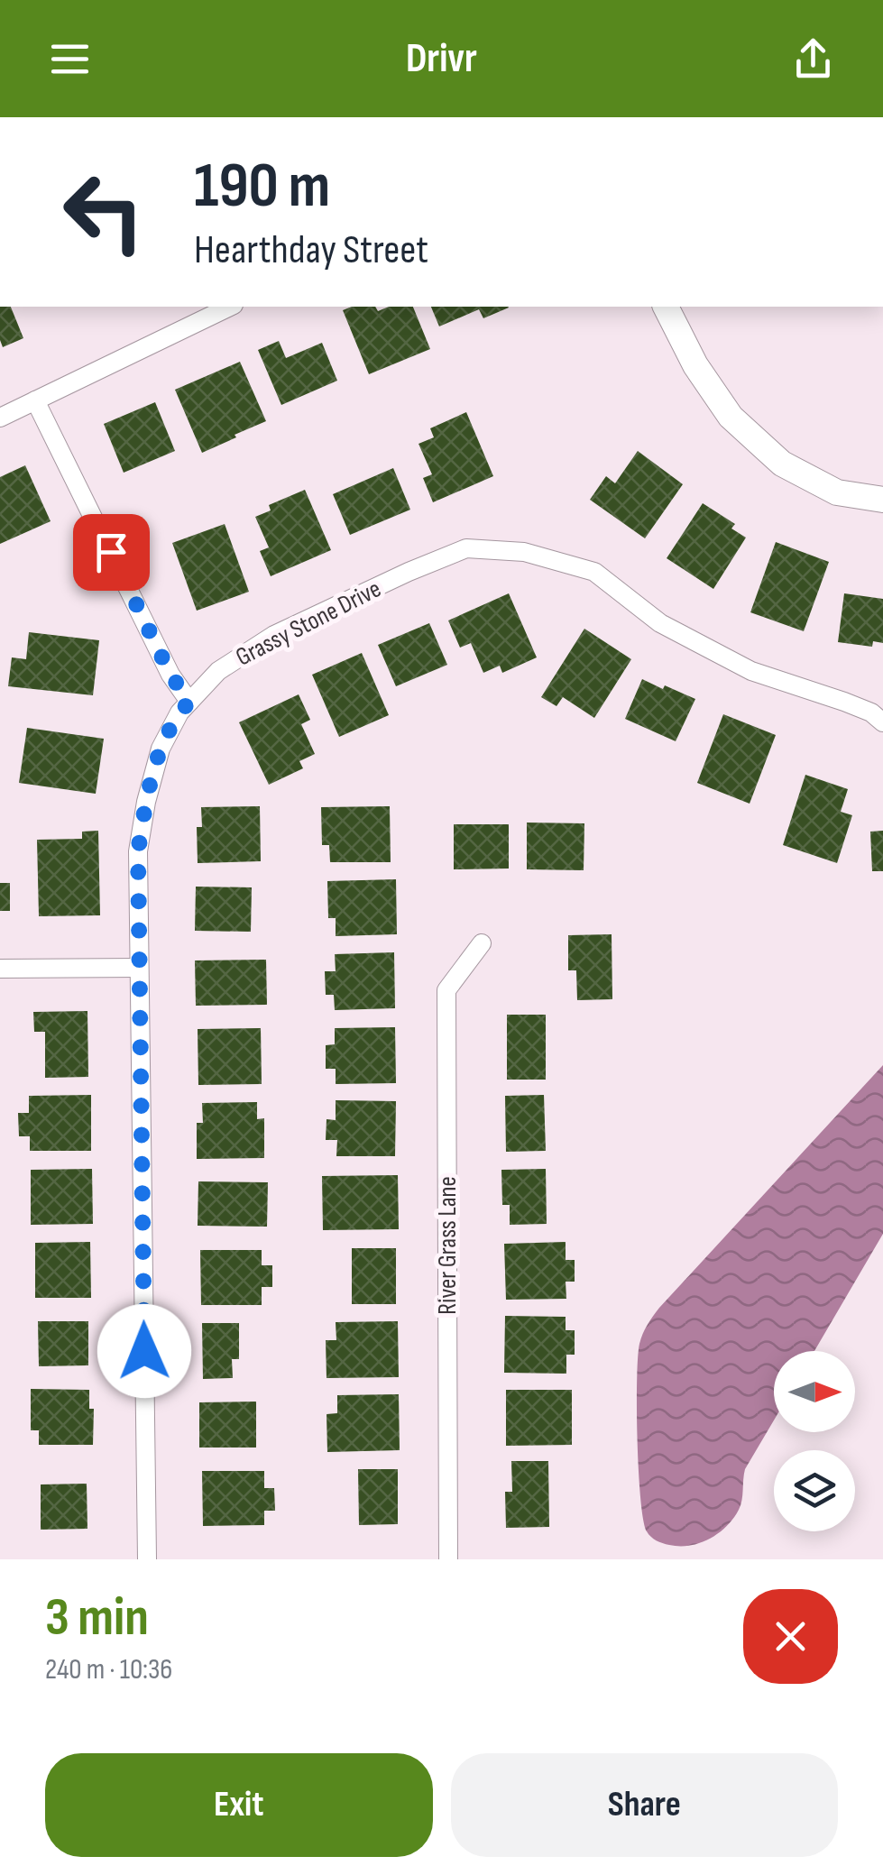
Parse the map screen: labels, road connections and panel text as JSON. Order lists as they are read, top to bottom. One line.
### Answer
{"streets":{"street":["Grassy Stone Drive","River Grass Lane"]},"north":"right","page":{"header":"Drivr","turn":["190 m","Hearthday Street"],"heading":["3 min","240 m · 10:36"],"buttons":["Exit","Share"]}}
